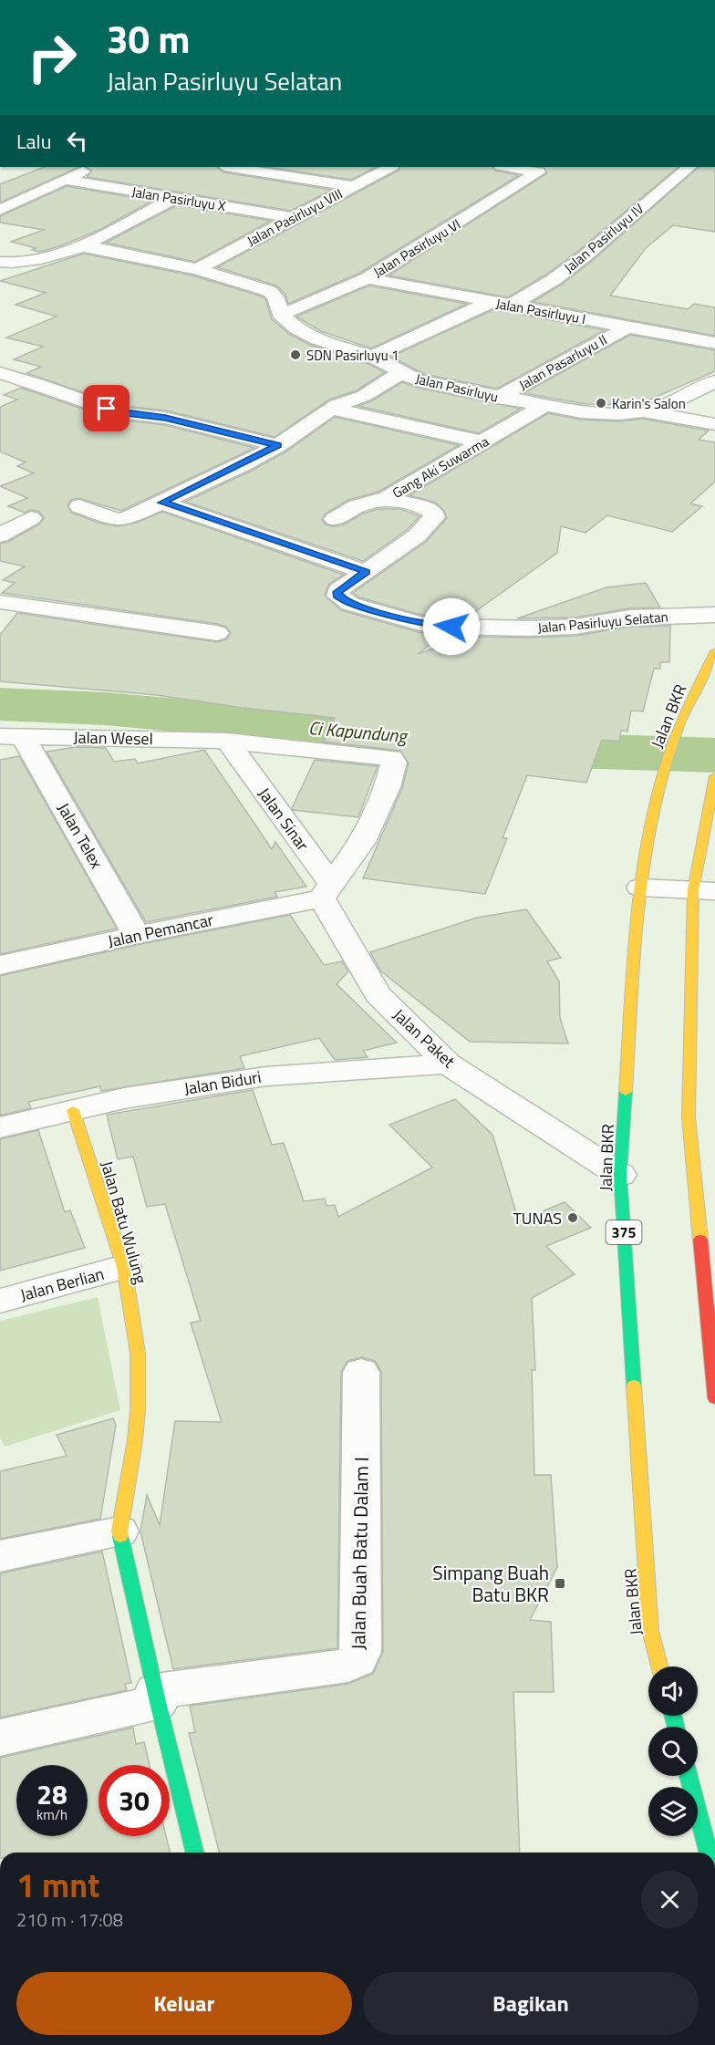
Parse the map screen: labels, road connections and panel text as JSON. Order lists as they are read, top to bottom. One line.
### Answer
{"streets":{"main road":["Jalan BKR","Jalan Batu Wulung","375"],"street":["Jalan Pasirluyu X","Jalan Pasirluyu VIII","Jalan Pasirluyu IV","Jalan Pasirluyu VI","Jalan Pasirluyu I","Jalan Pasarluyu II","Jalan Pasirluyu","Gang Aki Suwarma","Jalan Pasirluyu Selatan","Jalan Wesel","Jalan Sinar","Jalan Telex","Jalan Pemancar","Jalan Paket","Jalan Biduri","Jalan Berlian","Jalan Buah Batu Dalam I"]},"crossings":[["Jalan Pasirluyu X","Jalan Pasirluyu VIII"],["Jalan Pasirluyu VIII","Jalan Pasirluyu"],["Jalan Pasirluyu IV","Jalan Pasirluyu I"],["Jalan Pasirluyu VI","Jalan Pasirluyu I"],["Jalan Pasirluyu VI","Jalan Pasirluyu"],["Jalan Pasirluyu I","Jalan Pasarluyu II"],["Jalan Pasarluyu II","Jalan Pasirluyu"],["Jalan Pasirluyu","Gang Aki Suwarma"],["Jalan BKR","Jalan Paket"],["Jalan Wesel","Jalan Sinar"],["Jalan Wesel","Jalan Telex"],["Jalan Sinar","Jalan Pemancar"],["Jalan Sinar","Jalan Paket"],["Jalan Telex","Jalan Pemancar"],["Jalan Pemancar","Jalan Paket"],["Jalan Paket","Jalan Biduri"],["Jalan Biduri","Jalan Batu Wulung"],["Jalan Batu Wulung","Jalan Berlian"]],"water":["Ci Kapundung"],"places":{"other":["SDN Pasirluyu 1","Karin's Salon","TUNAS"],"transit":["Simpang Buah Batu BKR"]},"page":{"turn":["30 m","Jalan Pasirluyu Selatan"],"then":"Lalu","speed":"28 km/h","limit":"30","heading":["1 mnt","210 m · 17:08"],"buttons":["Keluar","Bagikan"]}}
